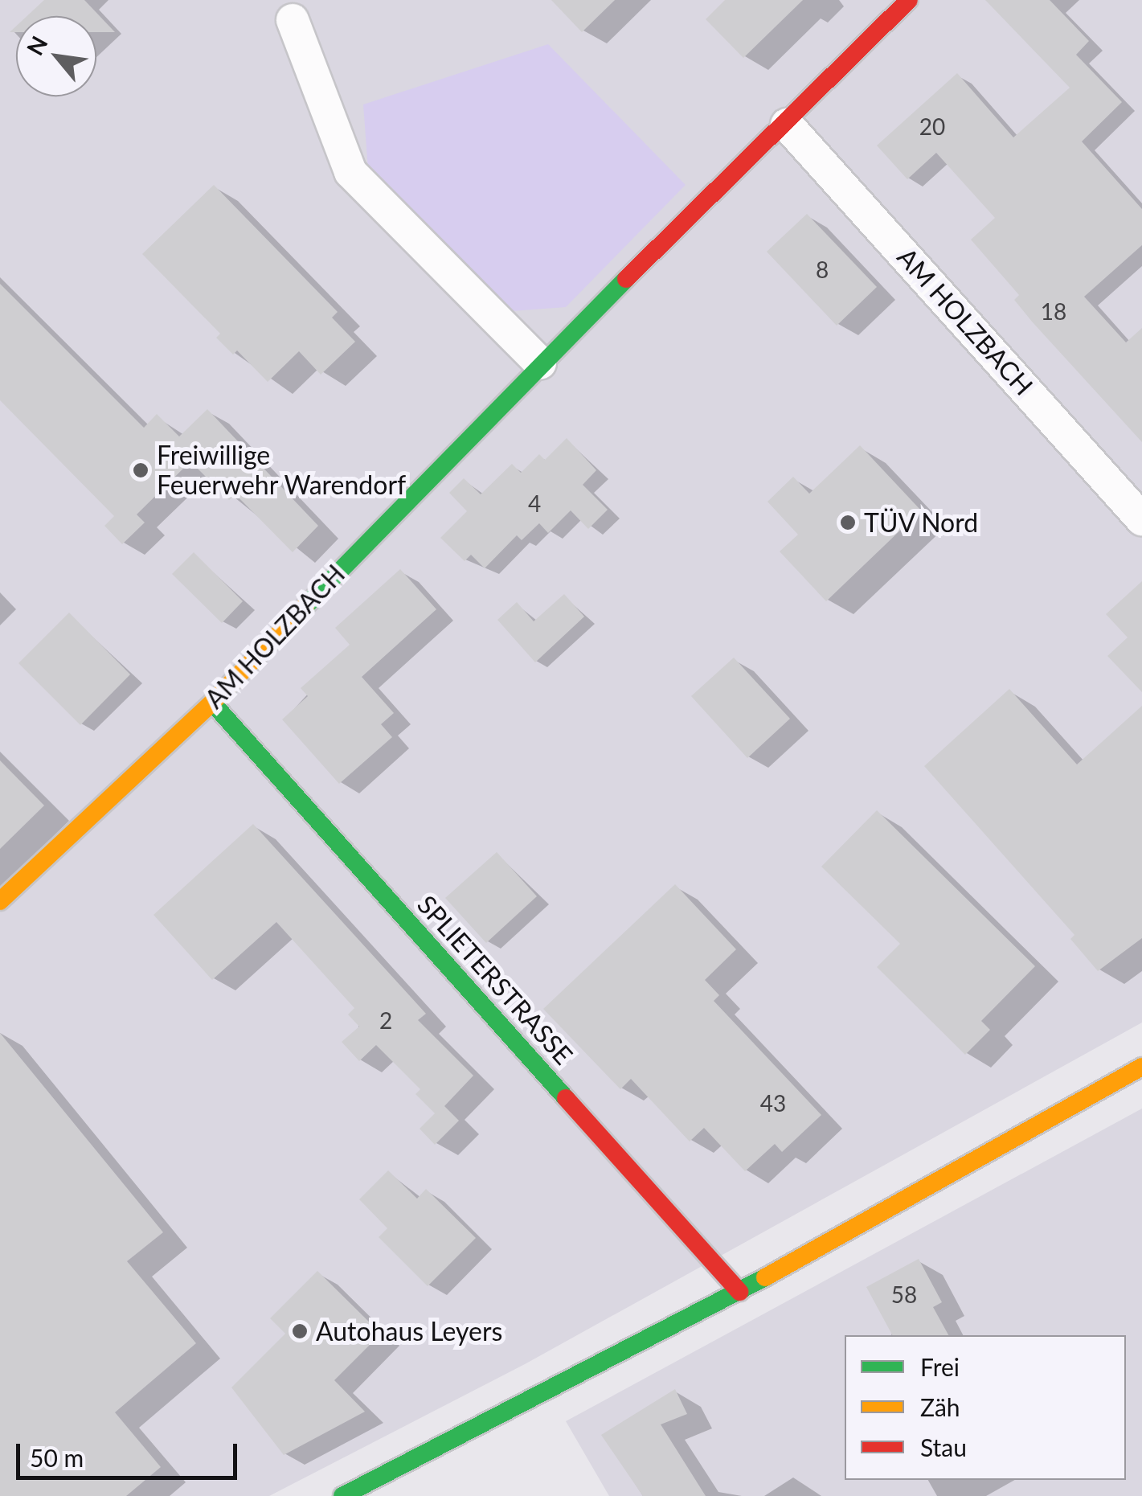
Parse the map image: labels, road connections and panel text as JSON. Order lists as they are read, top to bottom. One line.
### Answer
{"streets":{"street":["AM HOLZBACH","SPLIETERSTRASSE"]},"crossings":[["AM HOLZBACH","SPLIETERSTRASSE"]],"places":["Freiwillige Feuerwehr Warendorf","TÜV Nord","Autohaus Leyers"],"house_numbers":["20","8","18","4","2","43","58"],"legend":["Frei","Zäh","Stau"],"scale_bar":"50 m","north":"top left"}
